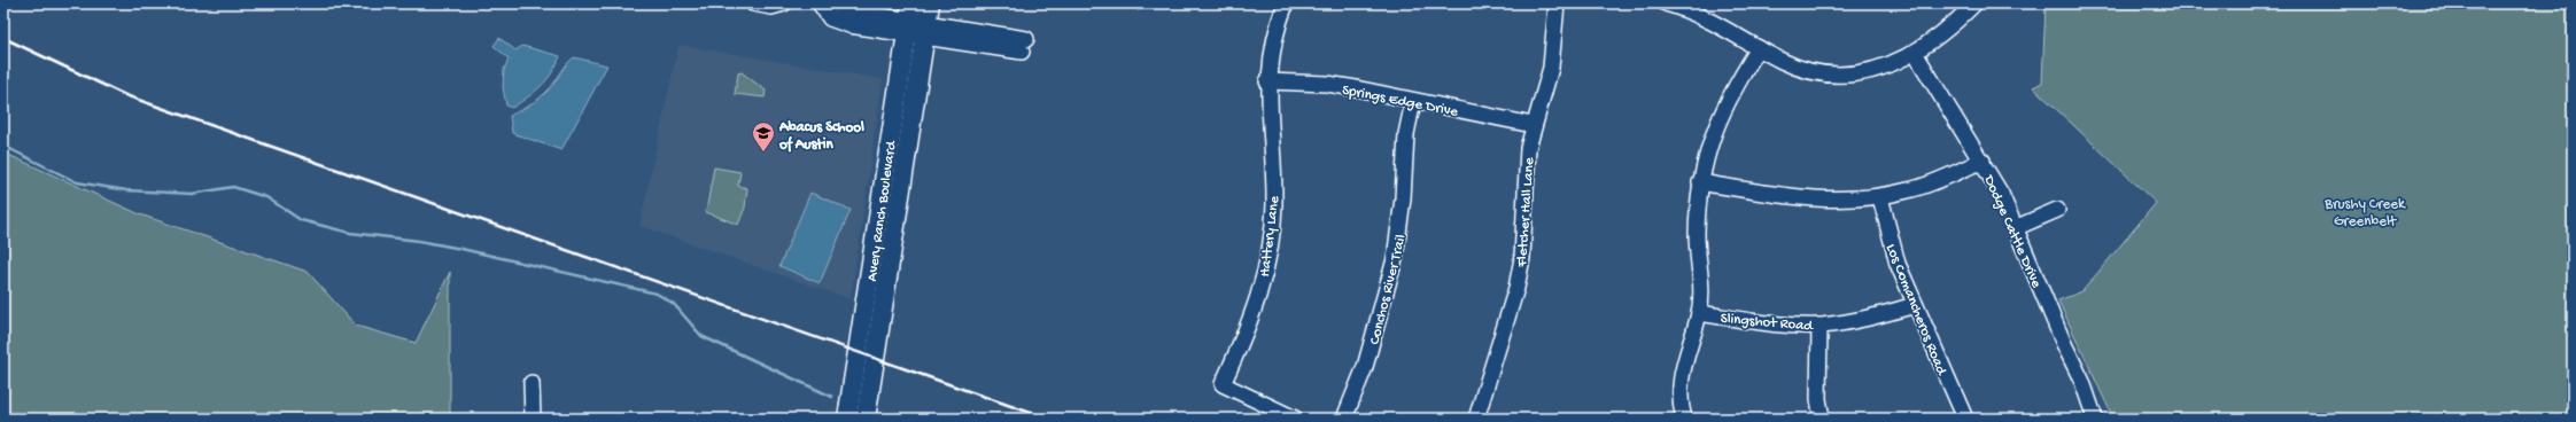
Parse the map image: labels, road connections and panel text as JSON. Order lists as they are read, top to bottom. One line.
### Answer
{"streets":{"main road":["Avery Ranch Boulevard"],"street":["Springs Edge Drive","Fletcher Hall Lane","Dodge Cattle Drive","Hattery Lane","Conchos River Trail","Los Comancheros Road","Slingshot Road"]},"crossings":[["Springs Edge Drive","Fletcher Hall Lane"],["Springs Edge Drive","Hattery Lane"],["Springs Edge Drive","Conchos River Trail"],["Los Comancheros Road","Slingshot Road"]],"parks":["Brushy Creek Greenbelt"],"places":{"school or university":["Abacus School of Austin"]}}
